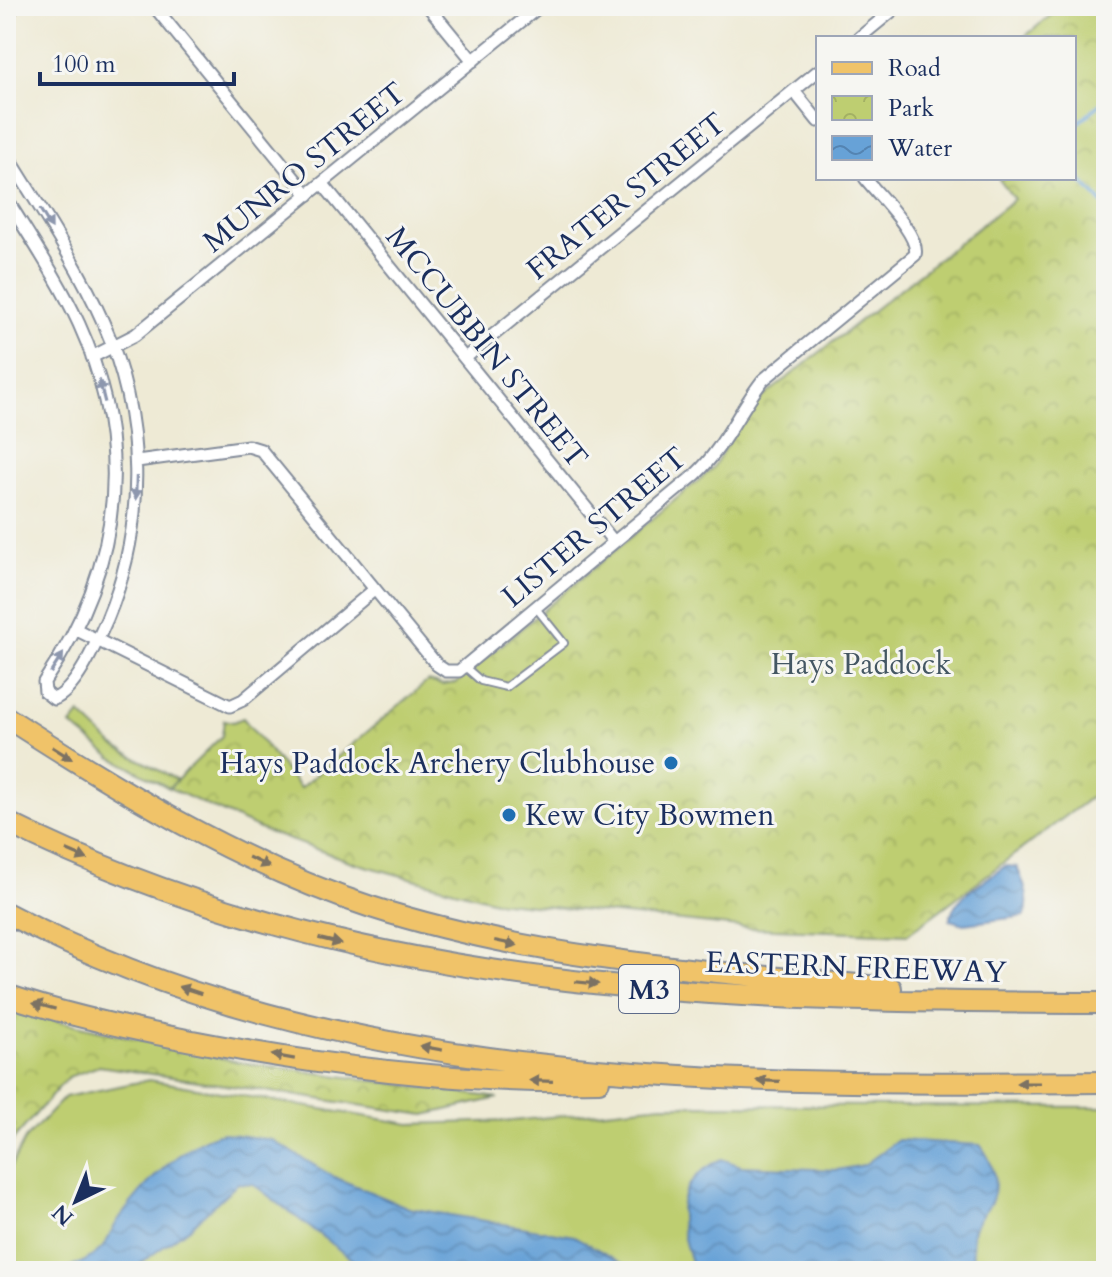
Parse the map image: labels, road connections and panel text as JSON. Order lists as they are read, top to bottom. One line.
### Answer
{"streets":{"highway":["EASTERN FREEWAY","M3"],"street":["MUNRO STREET","FRATER STREET","MCCUBBIN STREET","LISTER STREET"]},"crossings":[["MUNRO STREET","MCCUBBIN STREET"],["FRATER STREET","MCCUBBIN STREET"],["MCCUBBIN STREET","LISTER STREET"]],"parks":["Hays Paddock"],"places":["Hays Paddock Archery Clubhouse","Kew City Bowmen"],"legend":["Road","Park","Water"],"scale_bar":"100 m","north":"bottom left"}
